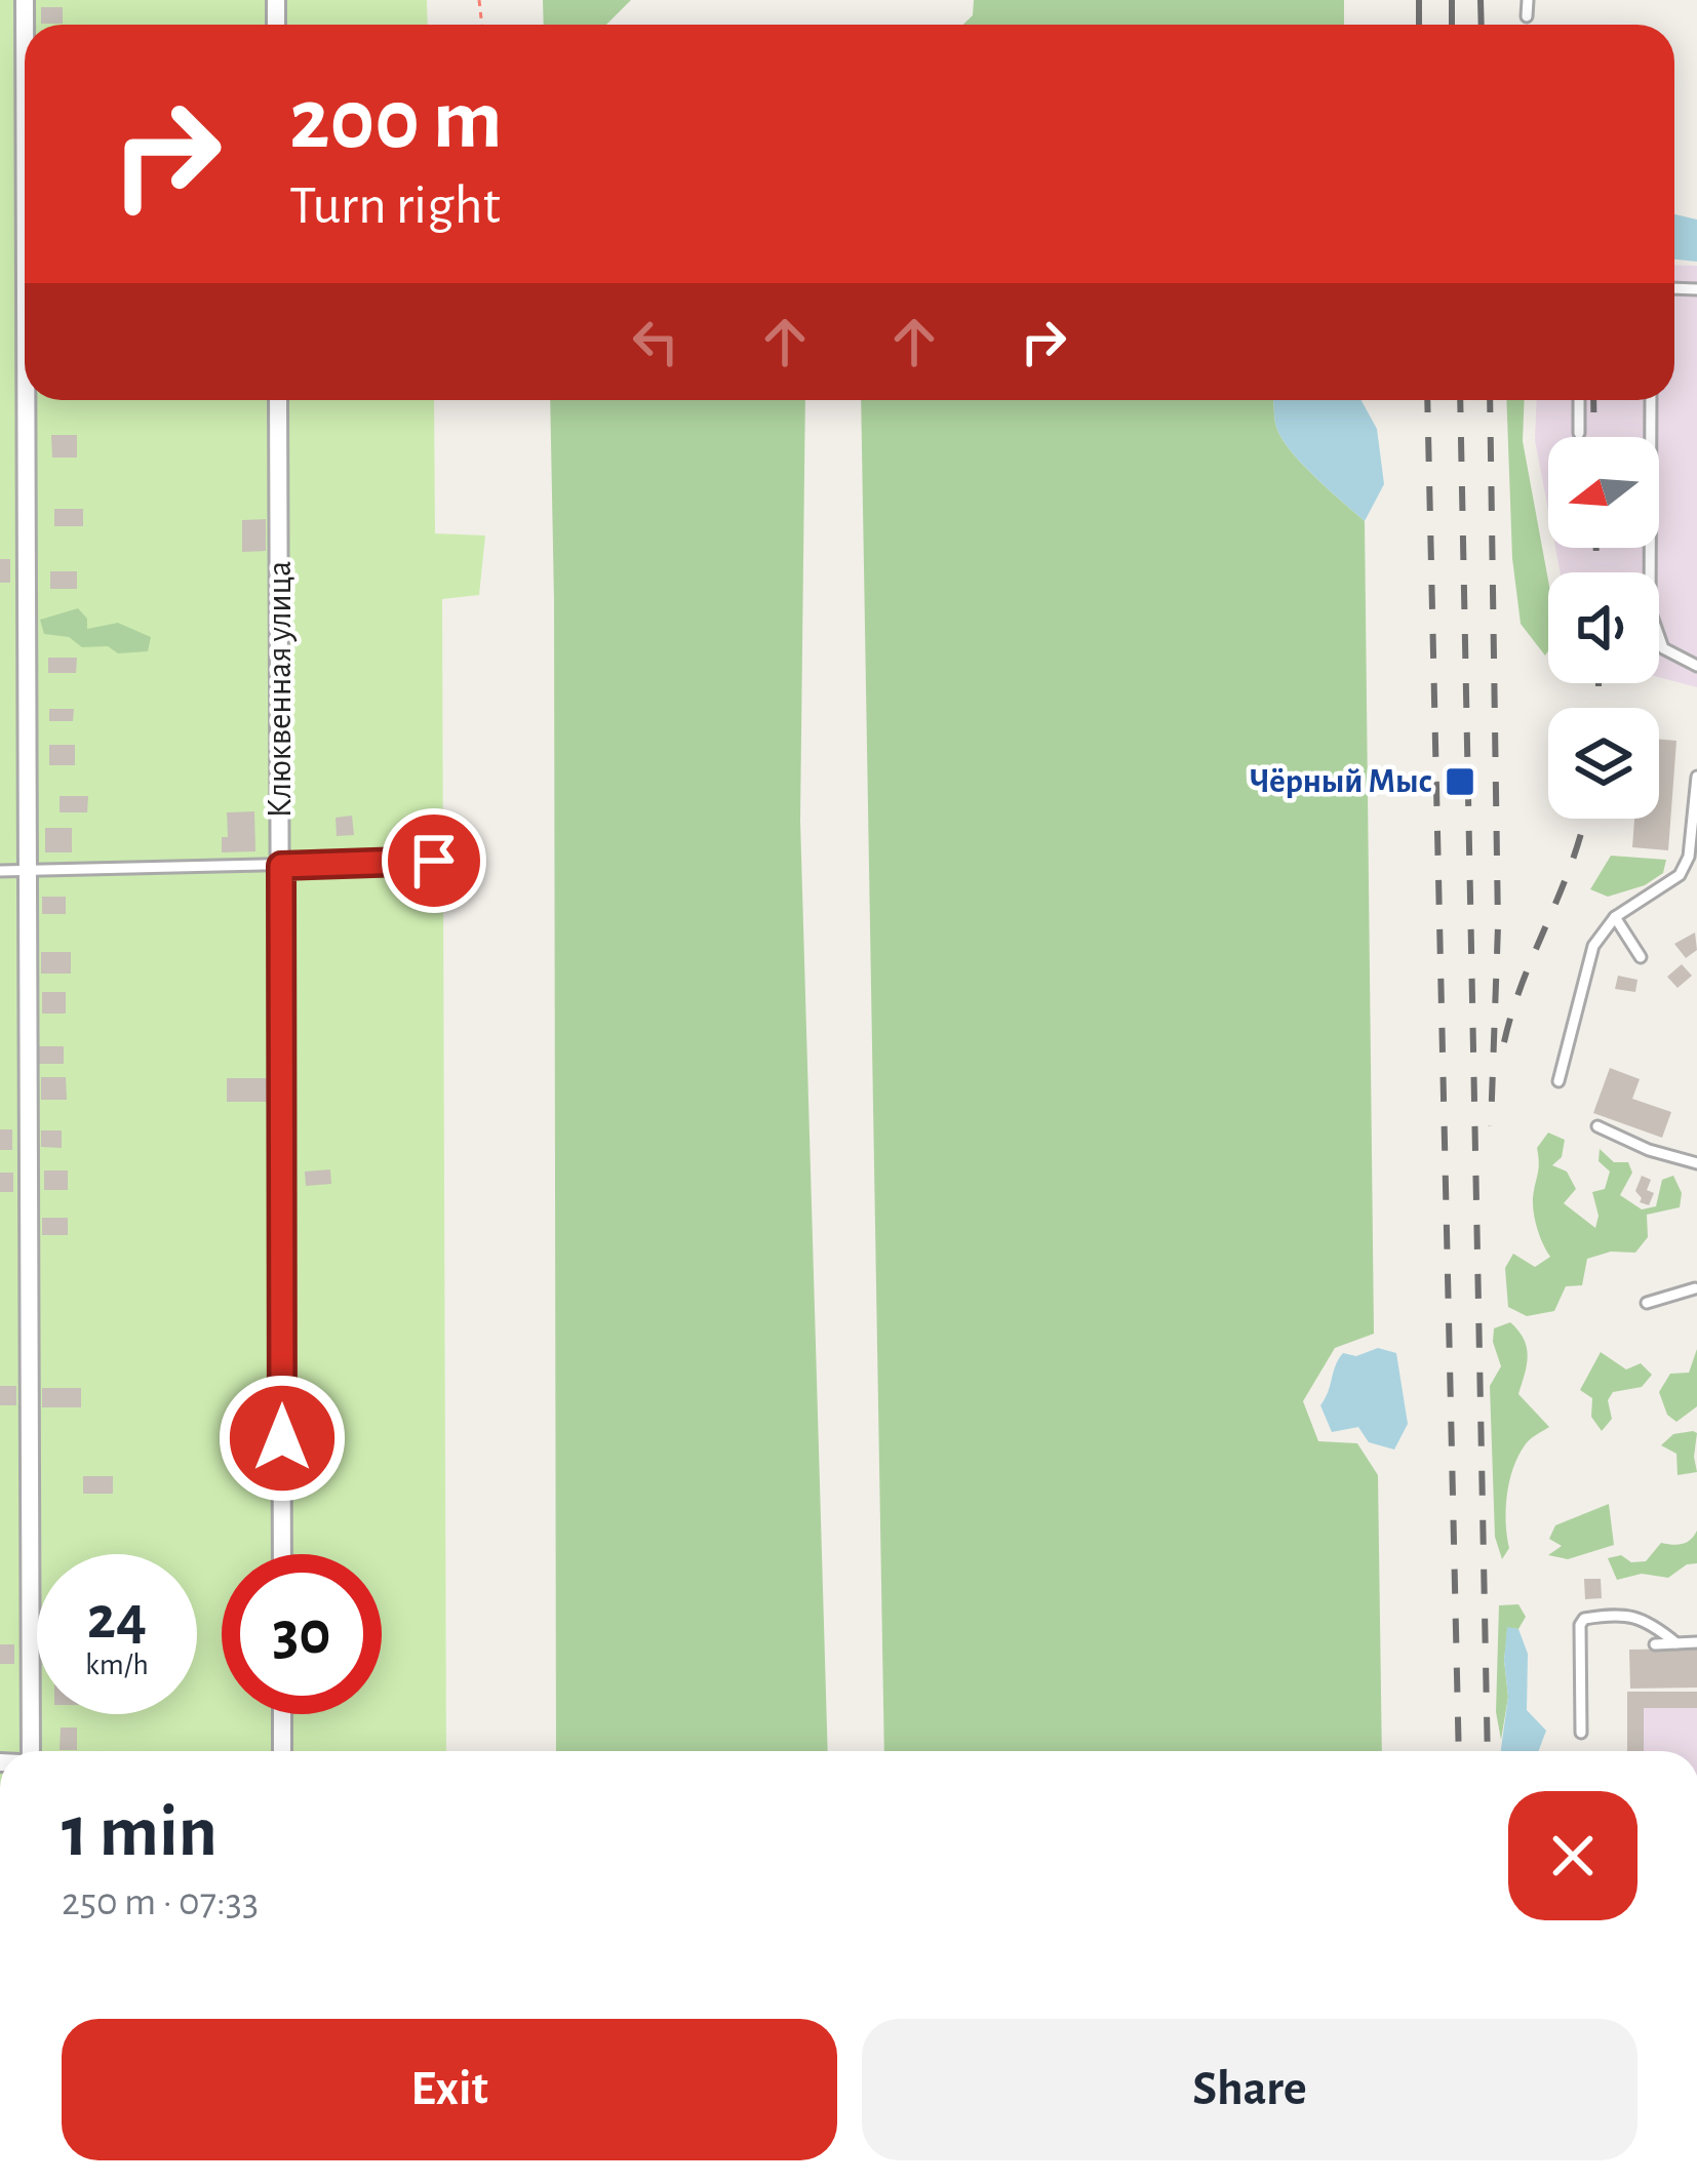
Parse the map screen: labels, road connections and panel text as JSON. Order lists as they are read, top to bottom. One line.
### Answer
{"streets":{"street":["Клюквенная улица"]},"places":{"transit":["Чёрный Мыс"]},"north":"left","page":{"turn":["200 m","Turn right"],"speed":"24 km/h","limit":"30","heading":["1 min","250 m · 07:33"],"buttons":["Exit","Share"]}}
